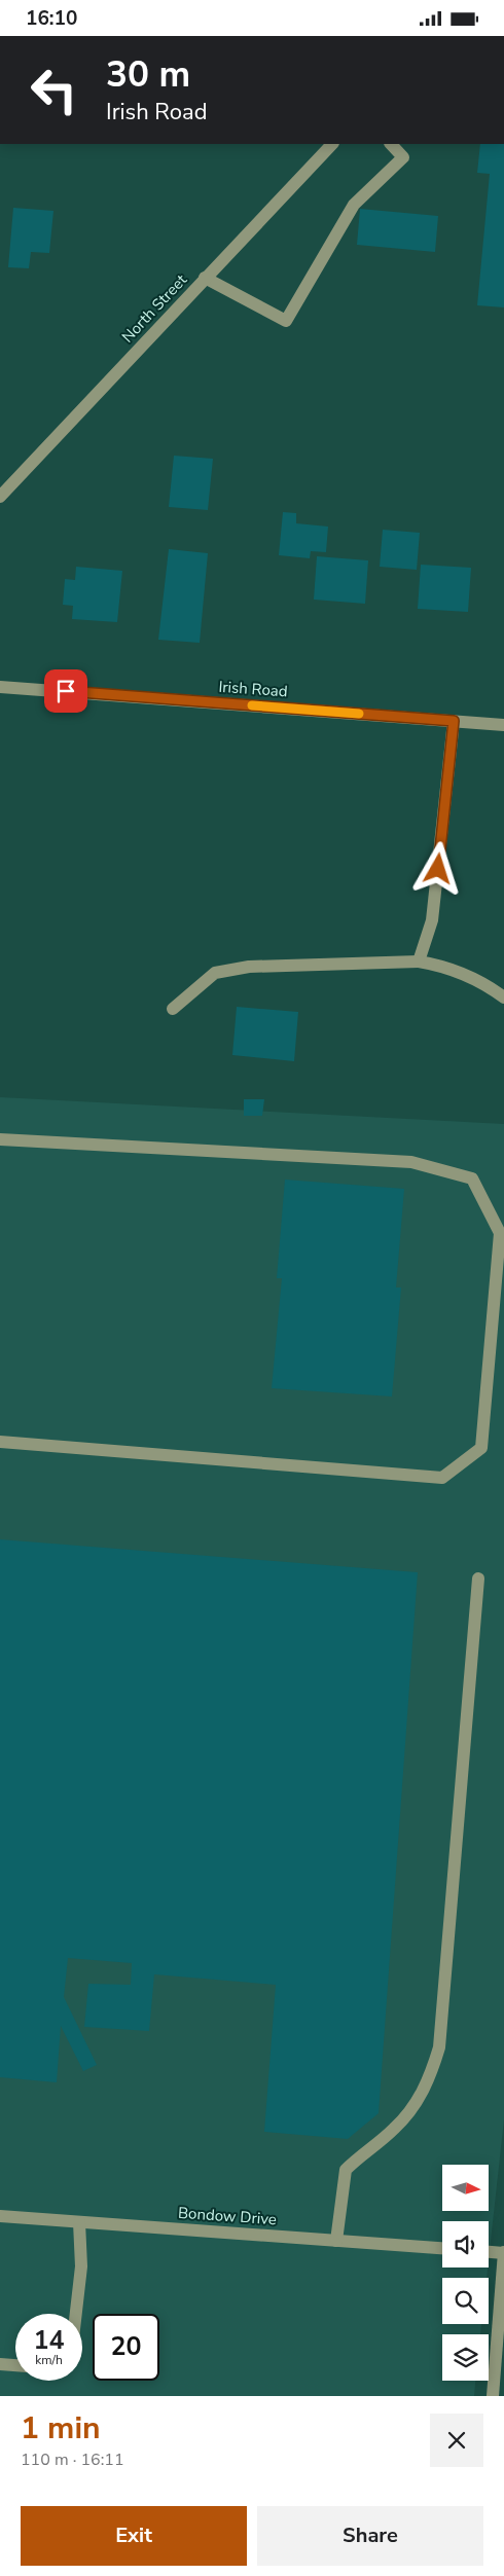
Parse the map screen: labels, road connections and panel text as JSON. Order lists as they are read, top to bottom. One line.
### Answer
{"streets":{"street":["North Street","Irish Road","Bondow Drive"]},"north":"right","page":{"status":"16:10","turn":["30 m","Irish Road"],"speed":"14 km/h","limit":"20","heading":["1 min","110 m · 16:11"],"buttons":["Exit","Share"]}}
